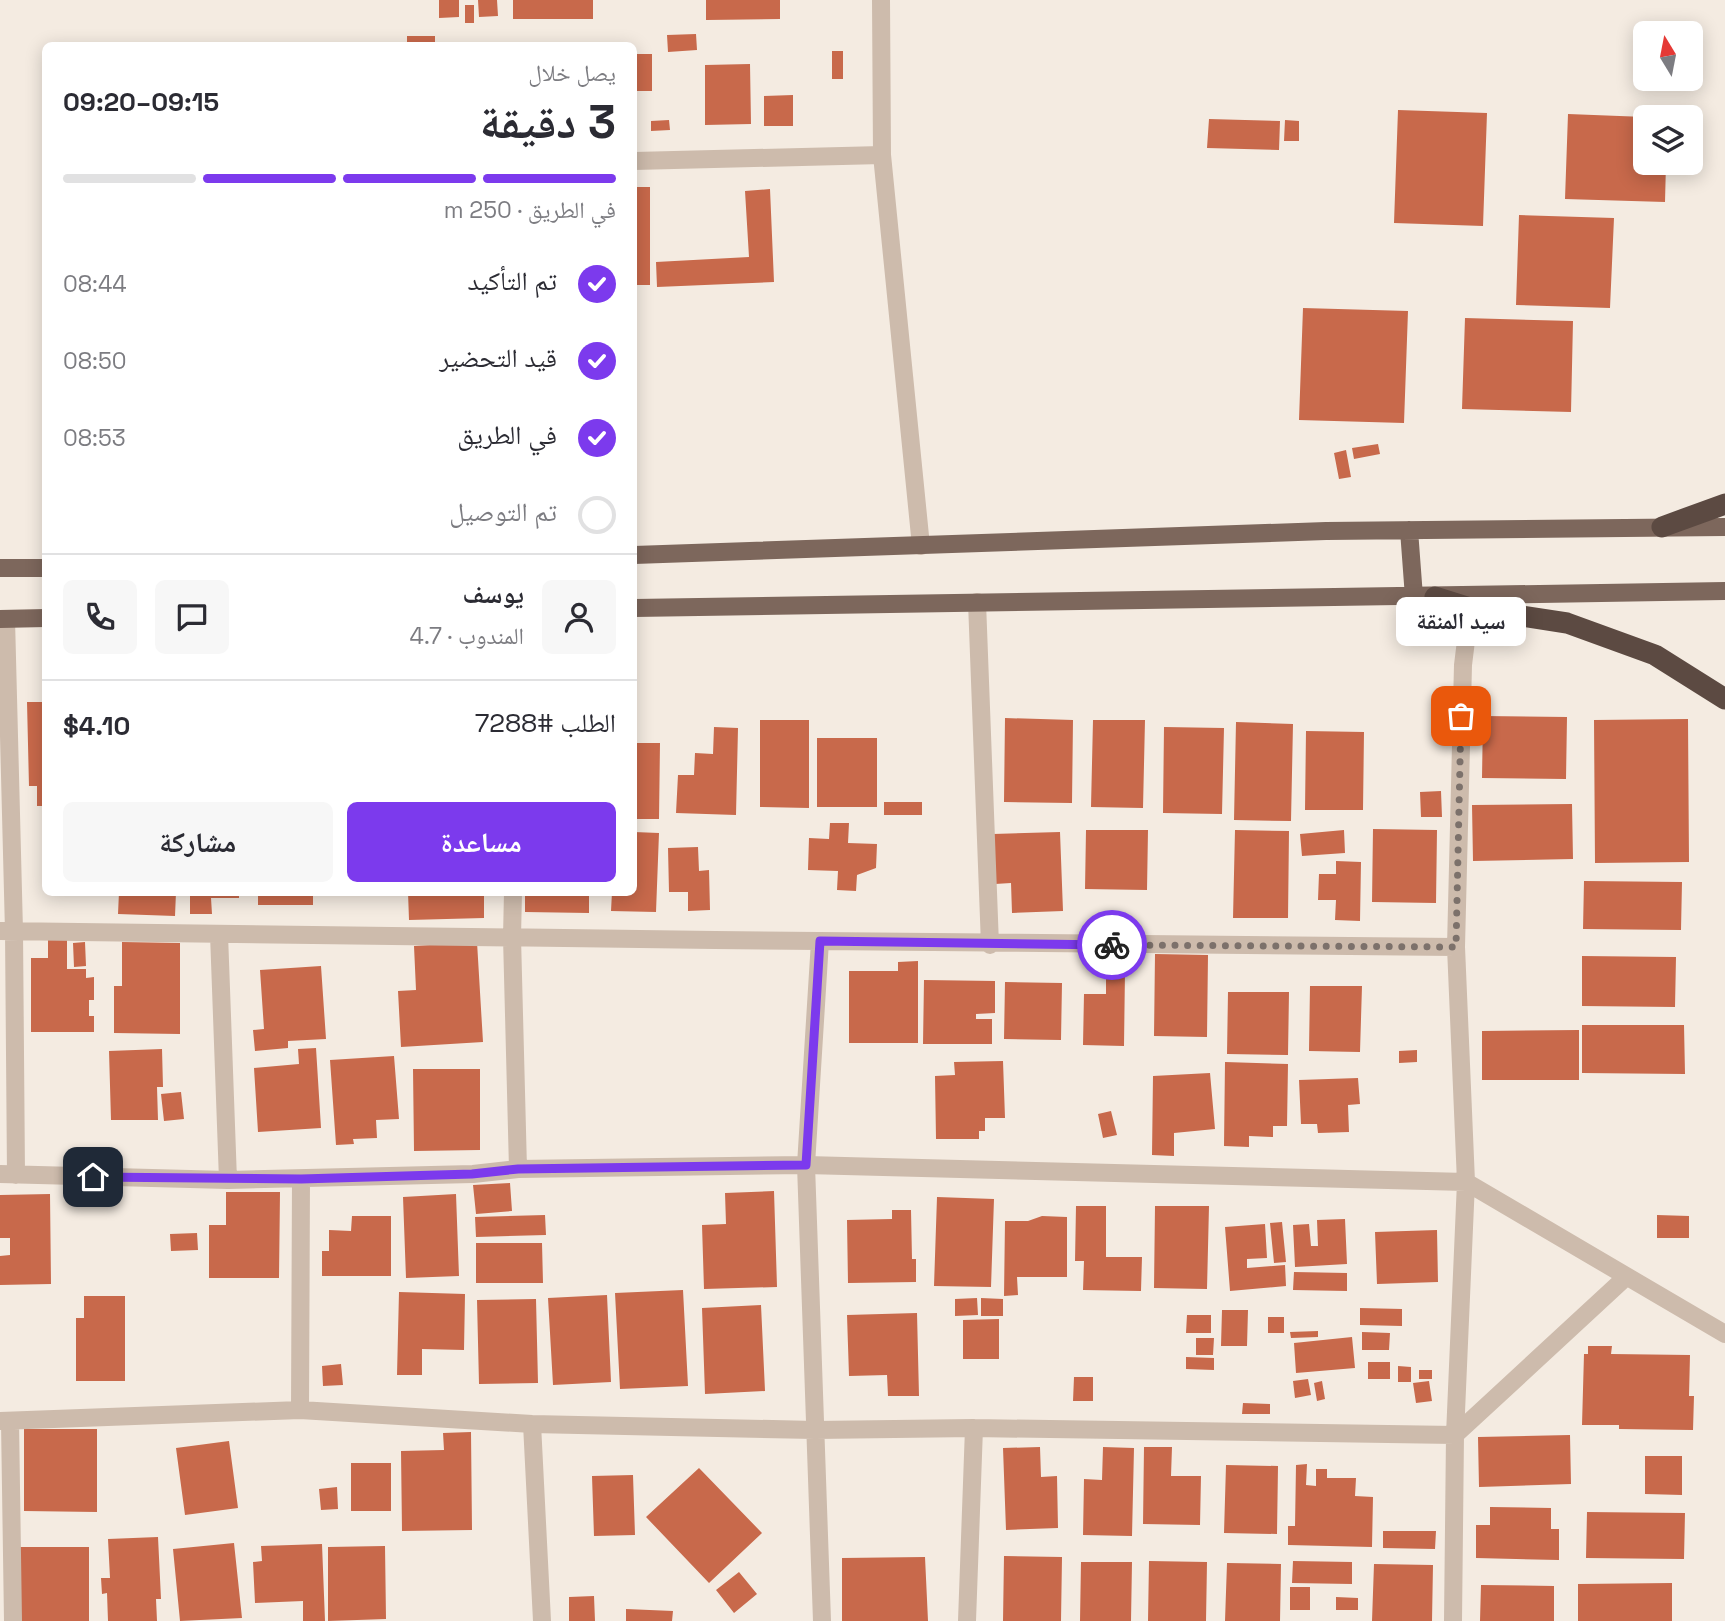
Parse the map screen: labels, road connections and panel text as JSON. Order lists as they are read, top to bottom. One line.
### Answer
{"places":["سيد المنقة"],"north":"top","page":{"heading":["3 دقيقة","يصل خلال","09:15–09:20"],"panel":["يوسف","المندوب · 4.7","الطلب #7288","$4.10"],"bar":"في الطريق · 250 m","list":[["تم التأكيد","08:44"],["قيد التحضير","08:50"],["في الطريق","08:53"],"تم التوصيل"],"bubble":"سيد المنقة","buttons":["مساعدة","مشاركة"]}}
